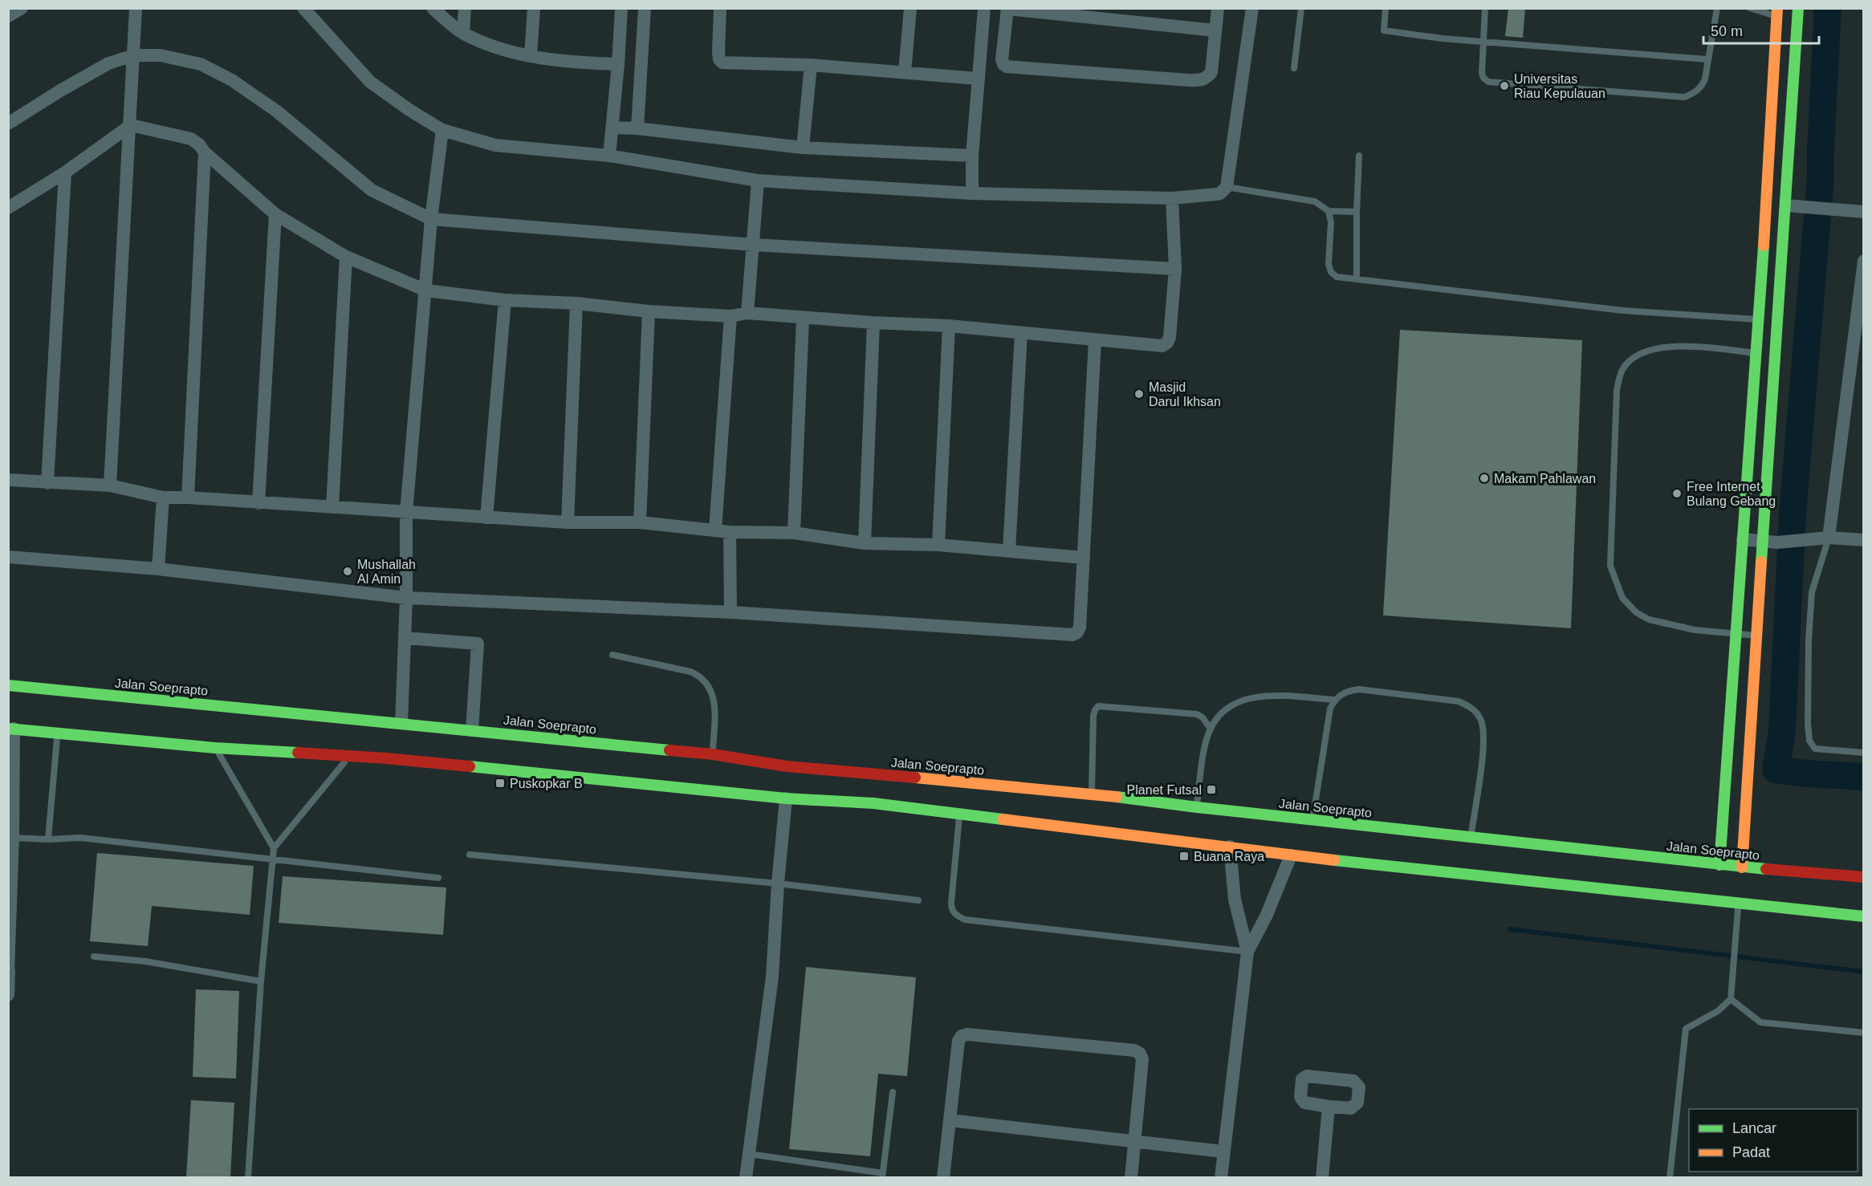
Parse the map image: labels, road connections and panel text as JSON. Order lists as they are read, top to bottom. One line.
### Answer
{"streets":{"main road":["Jalan Soeprapto"]},"places":{"other":["Universitas Riau Kepulauan","Masjid Darul Ikhsan","Makam Pahlawan","Free Internet Bulang Gebang","Mushallah Al Amin"],"transit":["Puskopkar B","Planet Futsal","Buana Raya"]},"legend":["Lancar","Padat"],"scale_bar":"50 m"}
